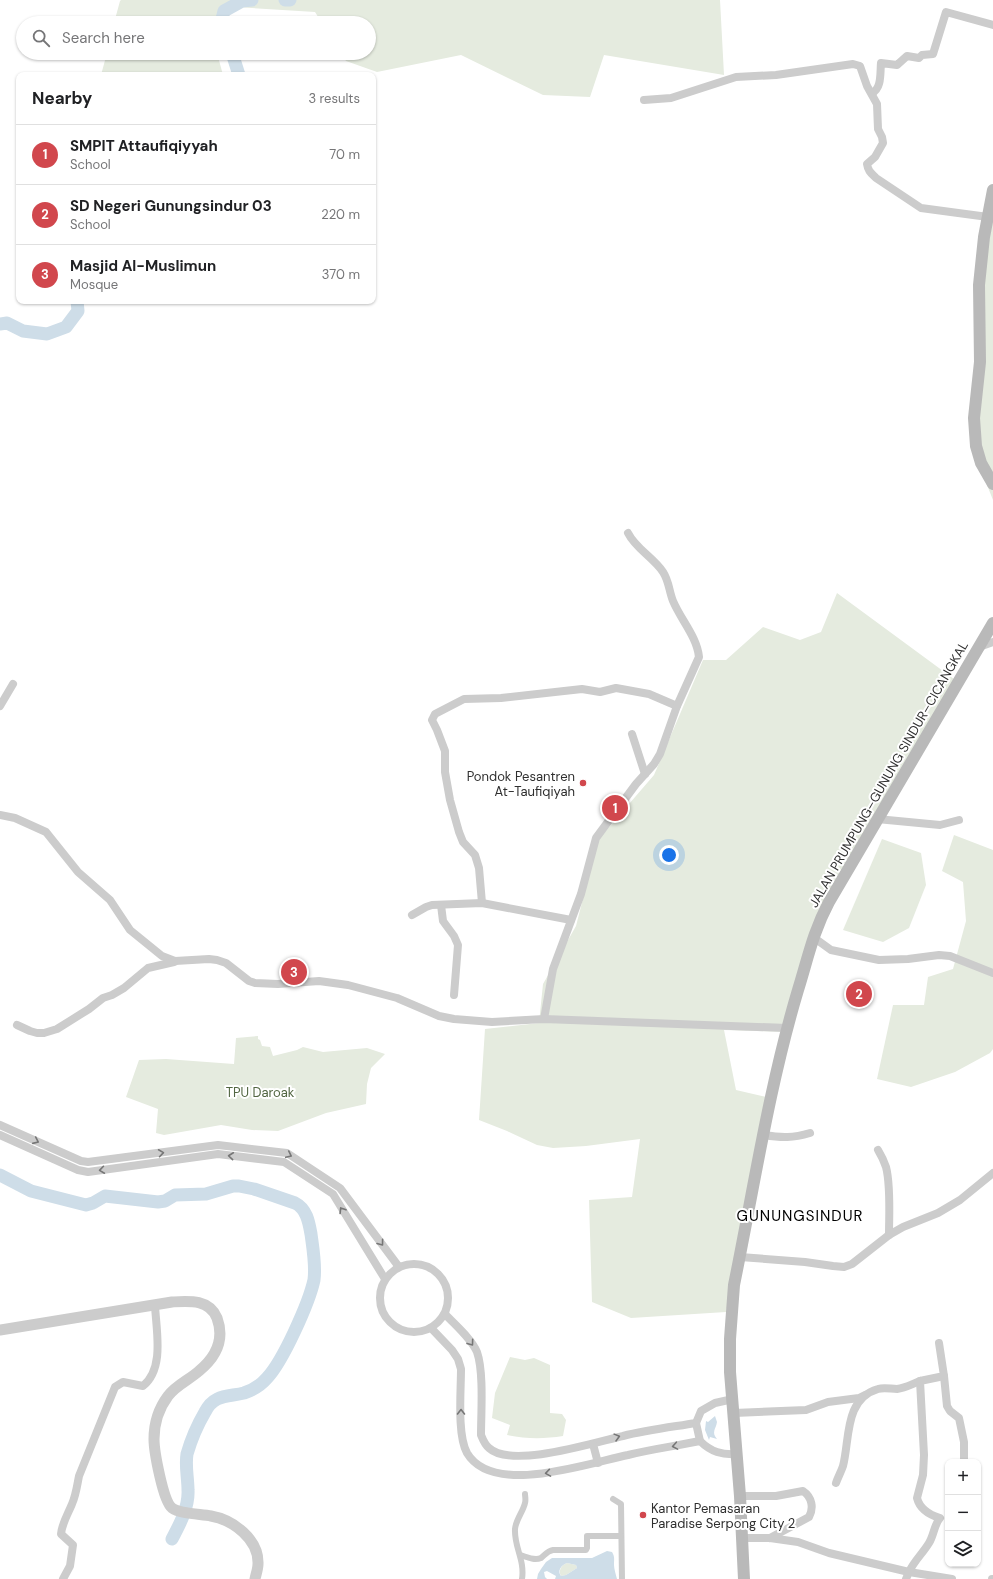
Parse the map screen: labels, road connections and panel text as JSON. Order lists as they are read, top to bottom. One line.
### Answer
{"streets":{"main road":["JALAN PRUMPUNG–GUNUNG SINDUR–CICANGKAL"]},"districts":["GUNUNGSINDUR"],"parks":["TPU Daroak"],"places":["Pondok Pesantren At-Taufiqiyah","Kantor Pemasaran Paradise Serpong City 2"],"page":{"search":"Search here","heading":["Nearby","3 results"],"list":[{"mark":"1","name":"SMPIT Attaufiqiyyah","note":"School","value":"70 m"},{"mark":"2","name":"SD Negeri Gunungsindur 03","note":"School","value":"220 m"},{"mark":"3","name":"Masjid Al-Muslimun","note":"Mosque","value":"370 m"}],"pins":["1","3","2"],"map_buttons":["+","−"]}}
